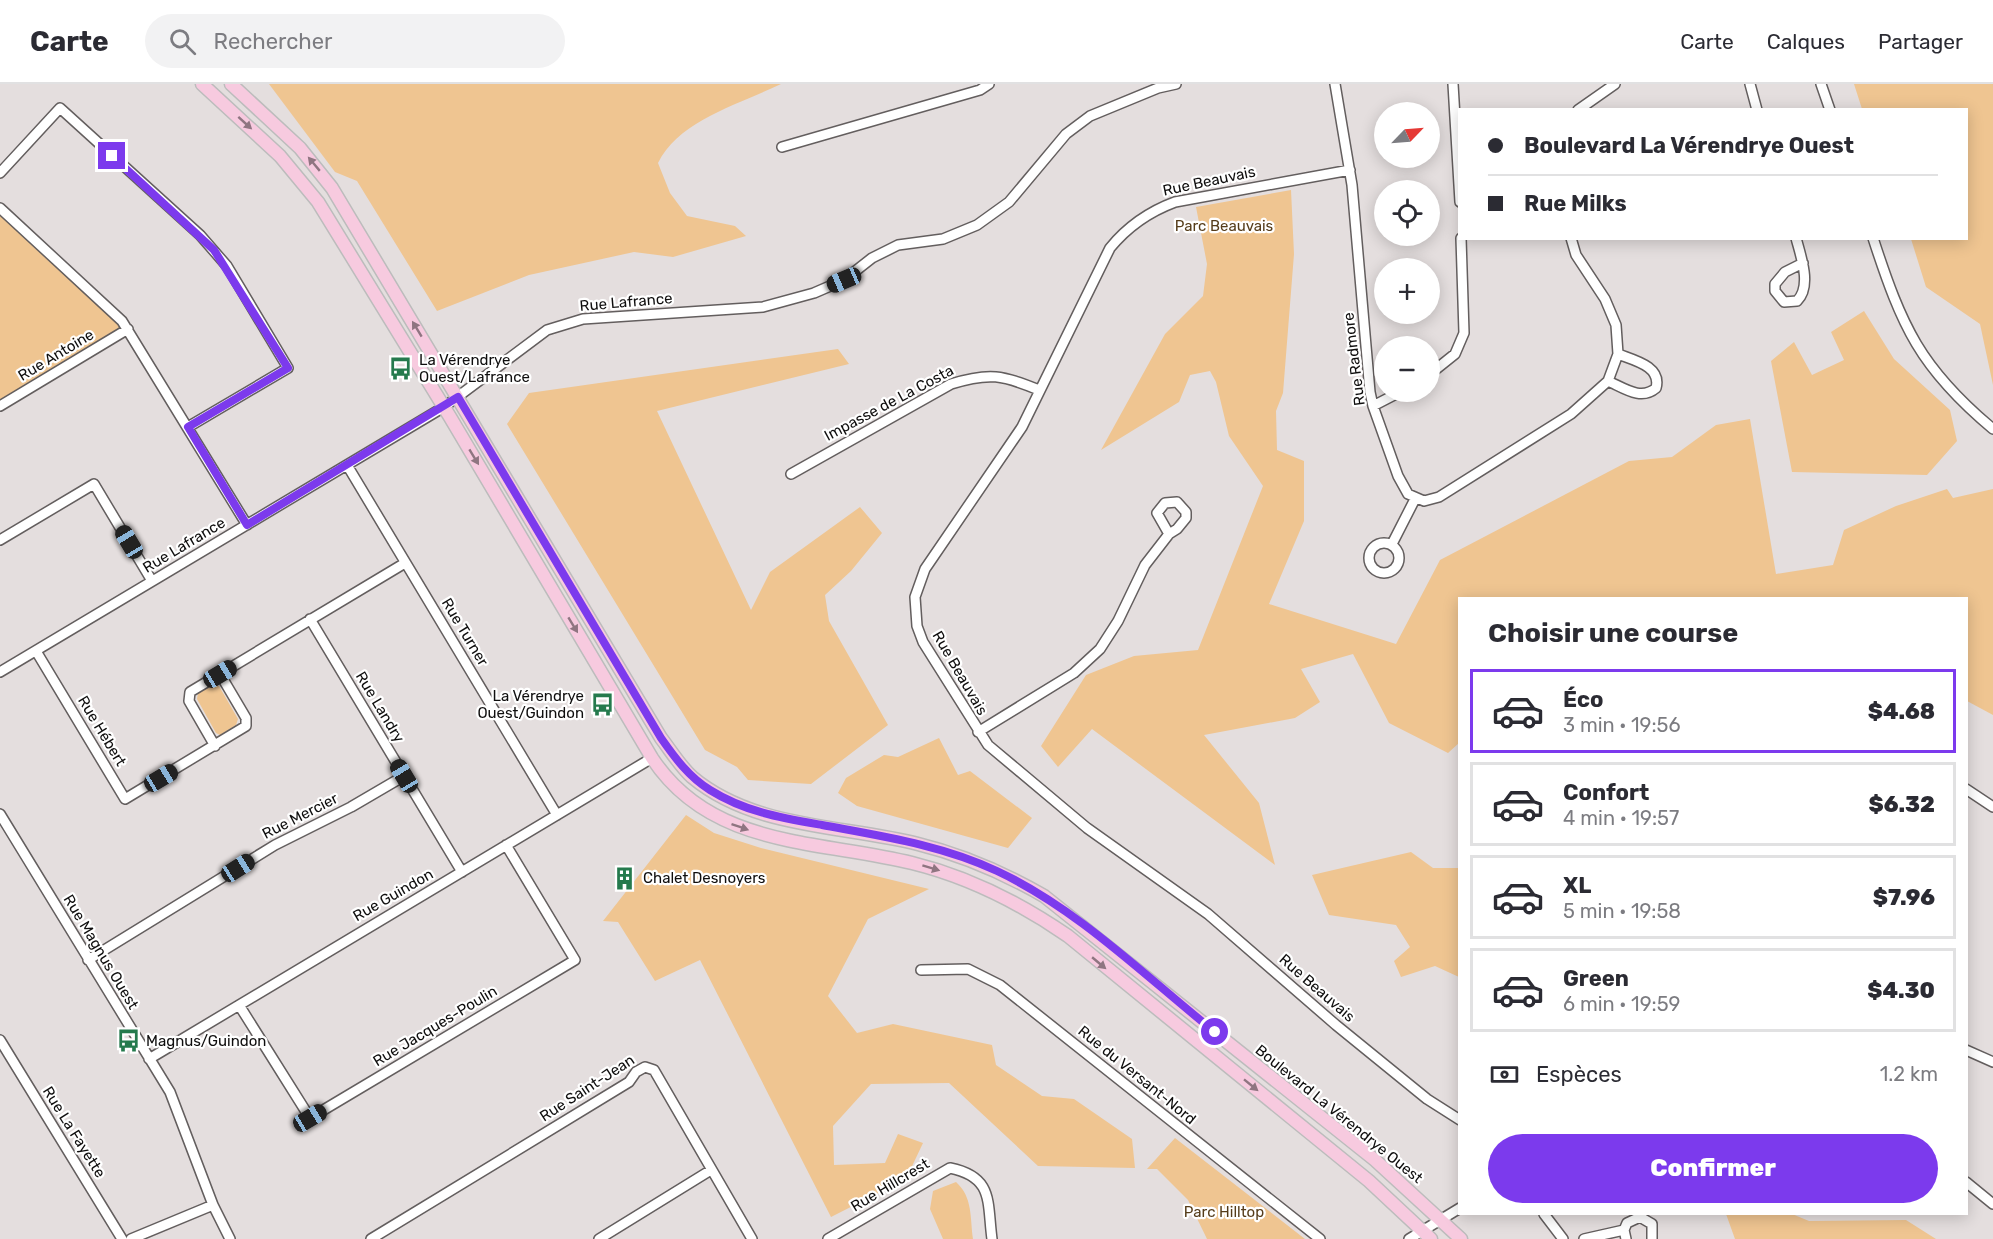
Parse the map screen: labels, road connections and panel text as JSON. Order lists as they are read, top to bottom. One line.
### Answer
{"streets":{"main road":["Boulevard La Vérendrye Ouest"],"street":["Rue Beauvais","Rue Lafrance","Rue Antoine","Rue Radmore","Impasse de La Costa","Rue Turner","Rue Landry","Rue Hébert","Rue Mercier","Rue Guindon","Rue Magnus Ouest","Rue Jacques-Poulin","Rue du Versant-Nord","Rue Saint-Jean","Rue La Fayette","Rue Hillcrest"]},"crossings":[["Rue Beauvais","Rue Radmore"],["Rue Beauvais","Impasse de La Costa"],["Rue Lafrance","Rue Turner"],["Rue Lafrance","Rue Hébert"],["Rue Lafrance","Boulevard La Vérendrye Ouest"],["Rue Turner","Rue Guindon"],["Rue Landry","Rue Mercier"],["Rue Landry","Rue Guindon"],["Rue Mercier","Rue Magnus Ouest"],["Rue Guindon","Rue Magnus Ouest"],["Rue Guindon","Rue Jacques-Poulin"]],"parks":["Parc Beauvais","Parc Hilltop"],"places":{"bus stop":["La Vérendrye Ouest/Lafrance","La Vérendrye Ouest/Guindon","Magnus/Guindon"],"building":["Chalet Desnoyers"]},"north":"top right","page":{"header":"Carte","search":"Rechercher","nav":["Carte","Calques","Partager"],"map_buttons":["+","−"],"banner":["Boulevard La Vérendrye Ouest","Rue Milks"],"heading":"Choisir une course","list":[{"name":"Éco","note":"3 min · 19:56","value":"$4.68"},{"name":"Confort","note":"4 min · 19:57","value":"$6.32"},{"name":"XL","note":"5 min · 19:58","value":"$7.96"},{"name":"Green","note":"6 min · 19:59","value":"$4.30"}],"pay":["Espèces","1.2 km"],"buttons":"Confirmer"}}
